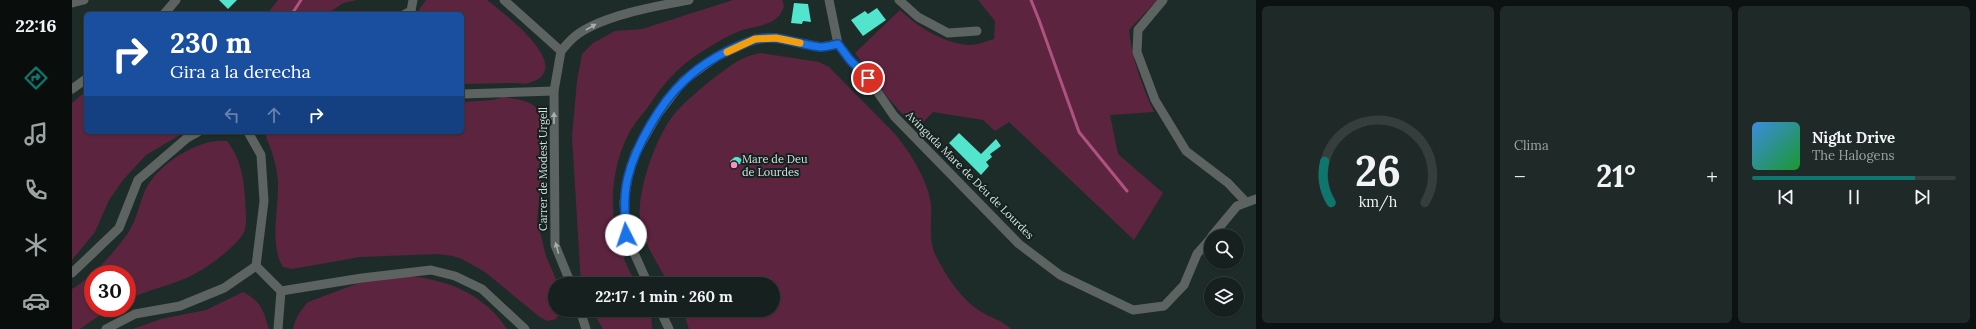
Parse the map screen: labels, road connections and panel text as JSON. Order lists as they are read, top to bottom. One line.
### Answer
{"streets":{"street":["Carrer de Modest Urgell","Avinguda Mare de Déu de Lourdes"]},"one_way":["Carrer de Modest Urgell"],"places":["Mare de Deu de Lourdes"],"page":{"tabs":"22:16","tile":"Clima","turn":["230 m","Gira a la derecha"],"song":["Night Drive","The Halogens"],"heat":["−","21°","+"],"limit":"30","trip":"22:17 · 1 min · 260 m","gauge":["26","km/h"]}}
